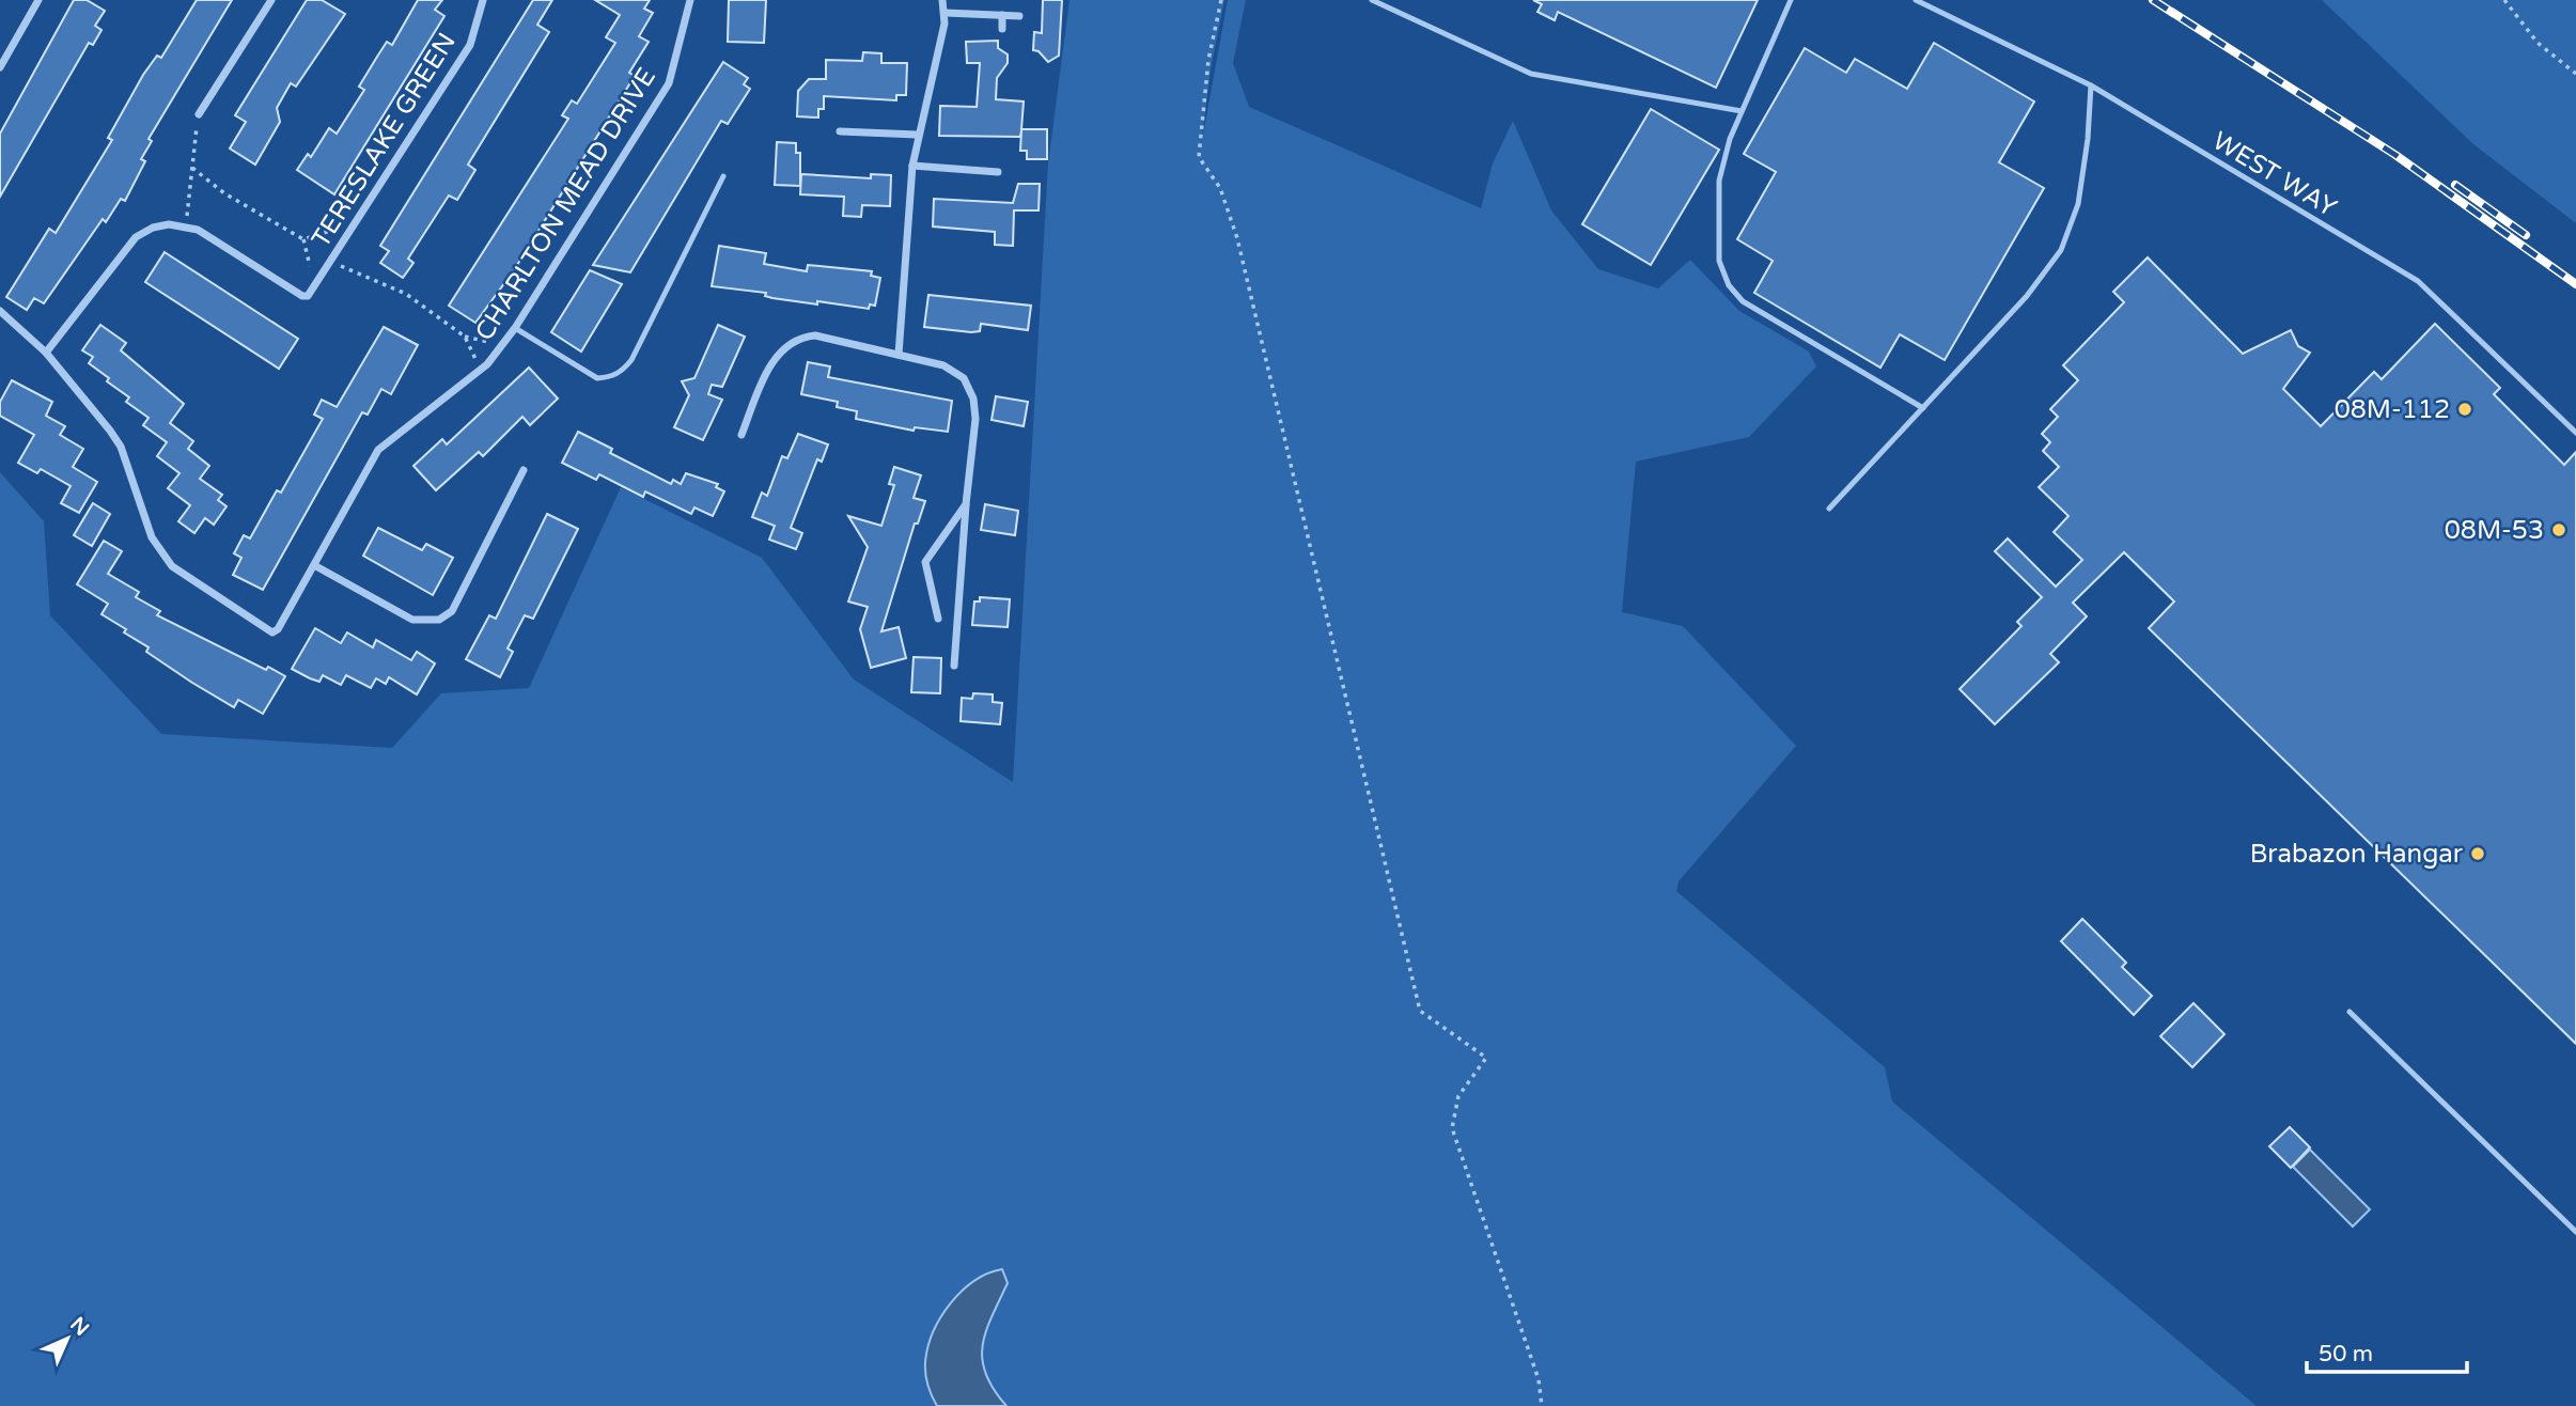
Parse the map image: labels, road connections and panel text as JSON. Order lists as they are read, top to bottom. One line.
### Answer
{"streets":{"street":["TERESLAKE GREEN","CHARLTON MEAD DRIVE"],"lane":["WEST WAY"]},"places":["08M-112","08M-53","Brabazon Hangar"],"scale_bar":"50 m","north":"top right"}
